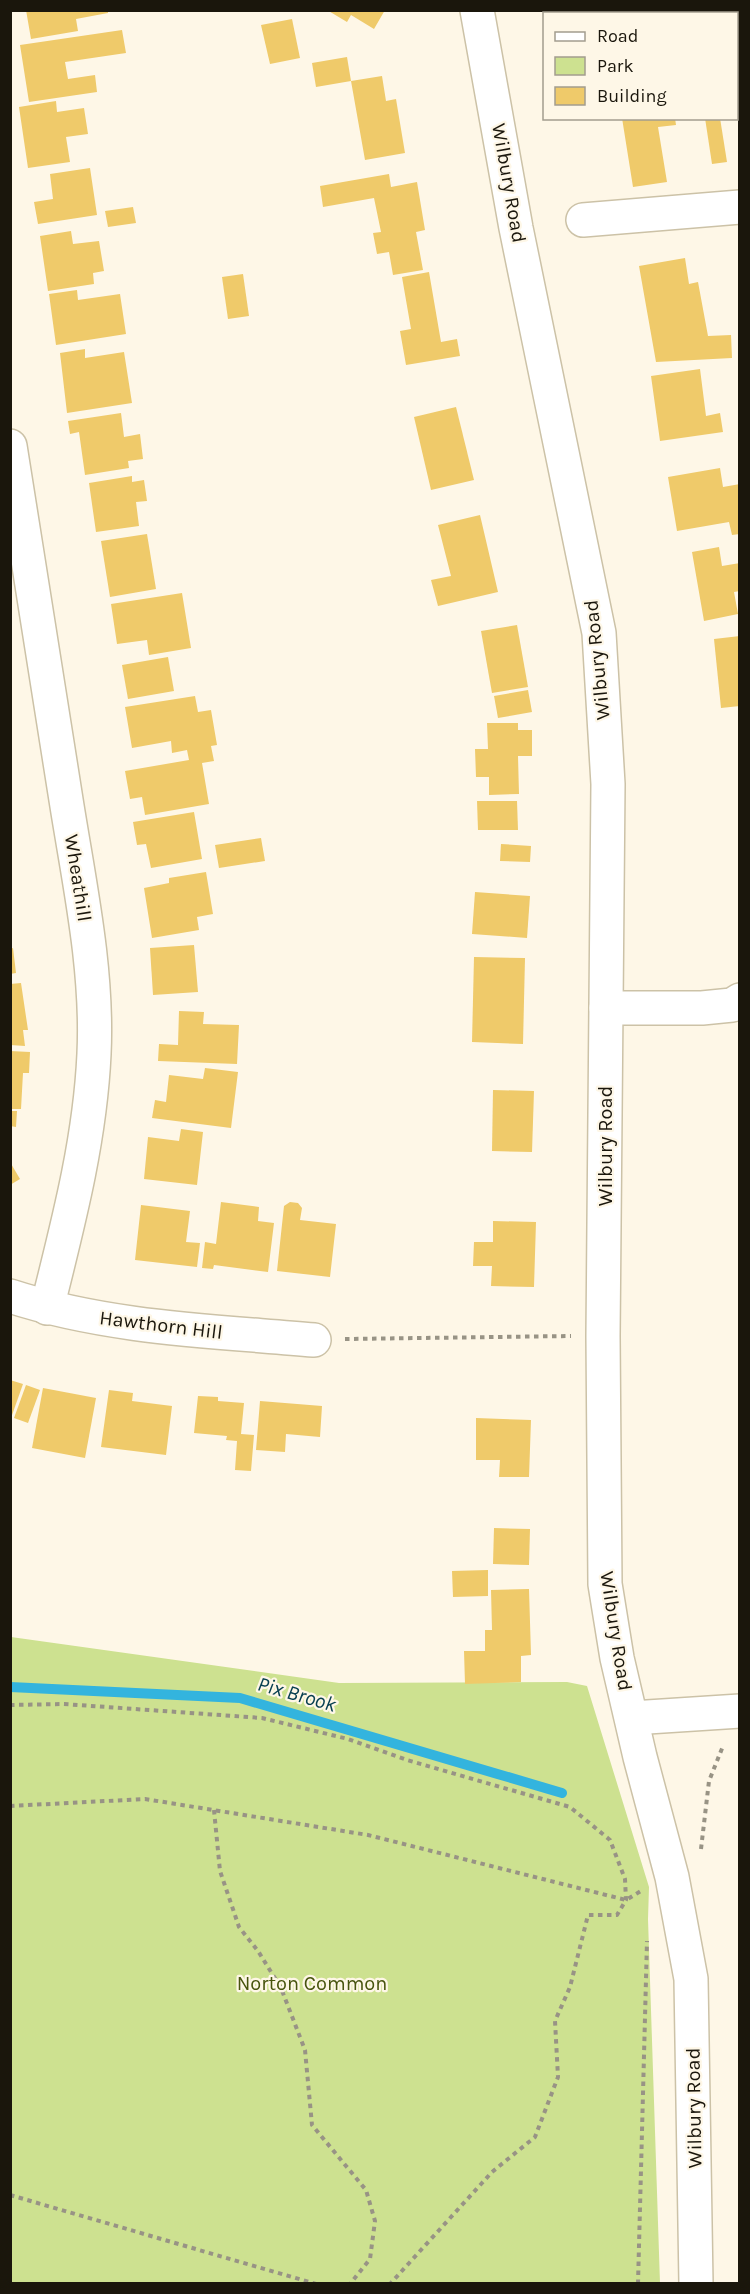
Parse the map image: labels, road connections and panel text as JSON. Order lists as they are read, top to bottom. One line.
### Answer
{"streets":{"street":["Wilbury Road","Wheathill","Hawthorn Hill"]},"crossings":[["Wheathill","Hawthorn Hill"]],"water":["Pix Brook"],"parks":["Norton Common"],"legend":["Road","Park","Building"]}
